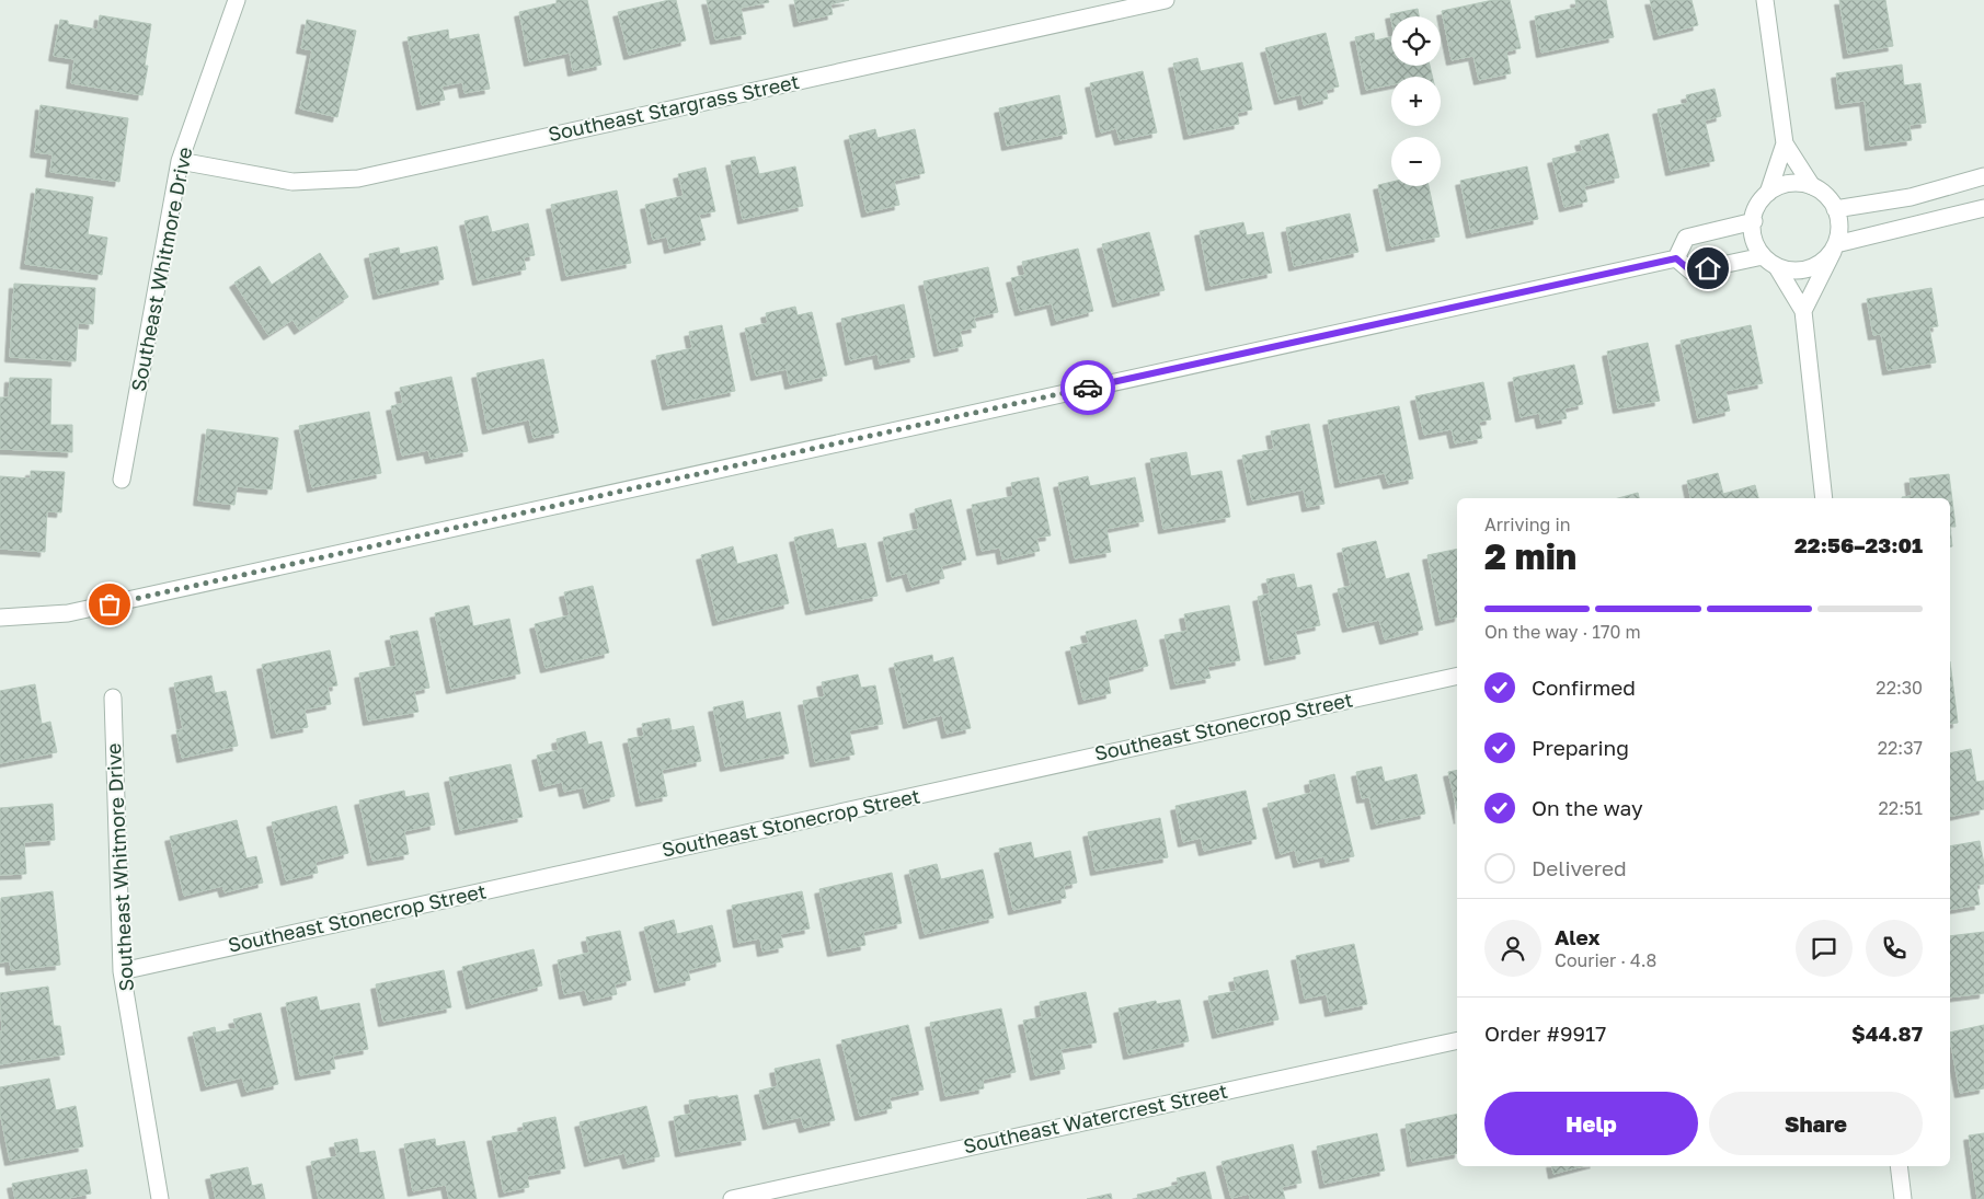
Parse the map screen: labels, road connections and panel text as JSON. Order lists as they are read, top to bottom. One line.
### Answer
{"streets":{"street":["Southeast Stargrass Street","Southeast Whitmore Drive","Southeast Stonecrop Street","Southeast Watercrest Street"]},"crossings":[["Southeast Stargrass Street","Southeast Whitmore Drive"],["Southeast Whitmore Drive","Southeast Stonecrop Street"]],"page":{"map_buttons":["+","−"],"heading":["2 min","Arriving in","22:56–23:01"],"panel":["Alex","Courier · 4.8","Order #9917","$44.87"],"bar":"On the way · 170 m","list":[["Confirmed","22:30"],["Preparing","22:37"],["On the way","22:51"],"Delivered"],"buttons":["Help","Share"]}}
